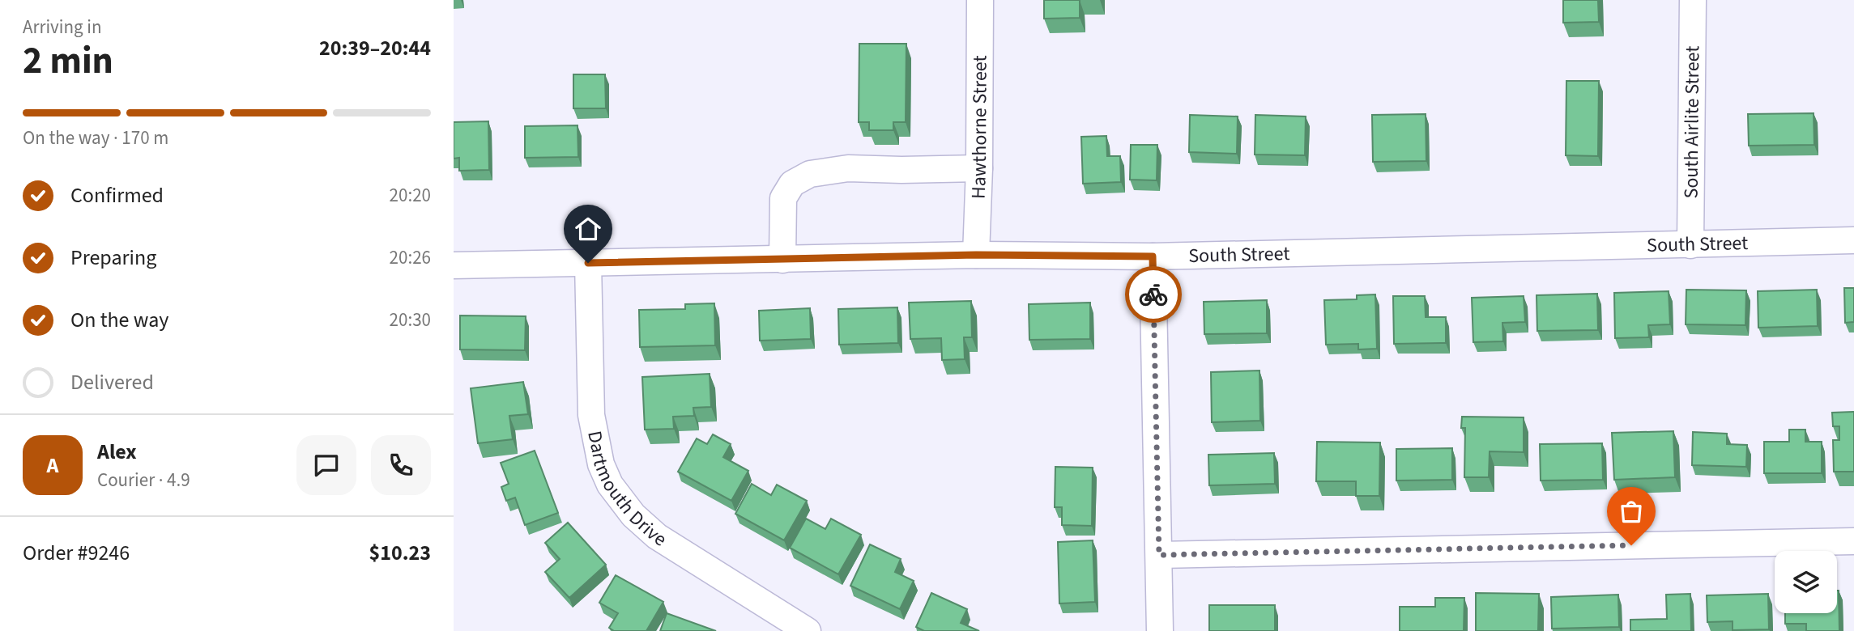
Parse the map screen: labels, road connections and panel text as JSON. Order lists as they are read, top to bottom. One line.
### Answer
{"streets":{"street":["South Airlite Street","Hawthorne Street","South Street","Dartmouth Drive"]},"crossings":[["South Airlite Street","South Street"],["Hawthorne Street","South Street"],["South Street","Dartmouth Drive"]],"page":{"heading":["2 min","Arriving in","20:39–20:44"],"panel":["Alex","Courier · 4.9","Order #9246","$10.23"],"bar":"On the way · 170 m","list":[["Confirmed","20:20"],["Preparing","20:26"],["On the way","20:30"],"Delivered"],"round":"A"}}
